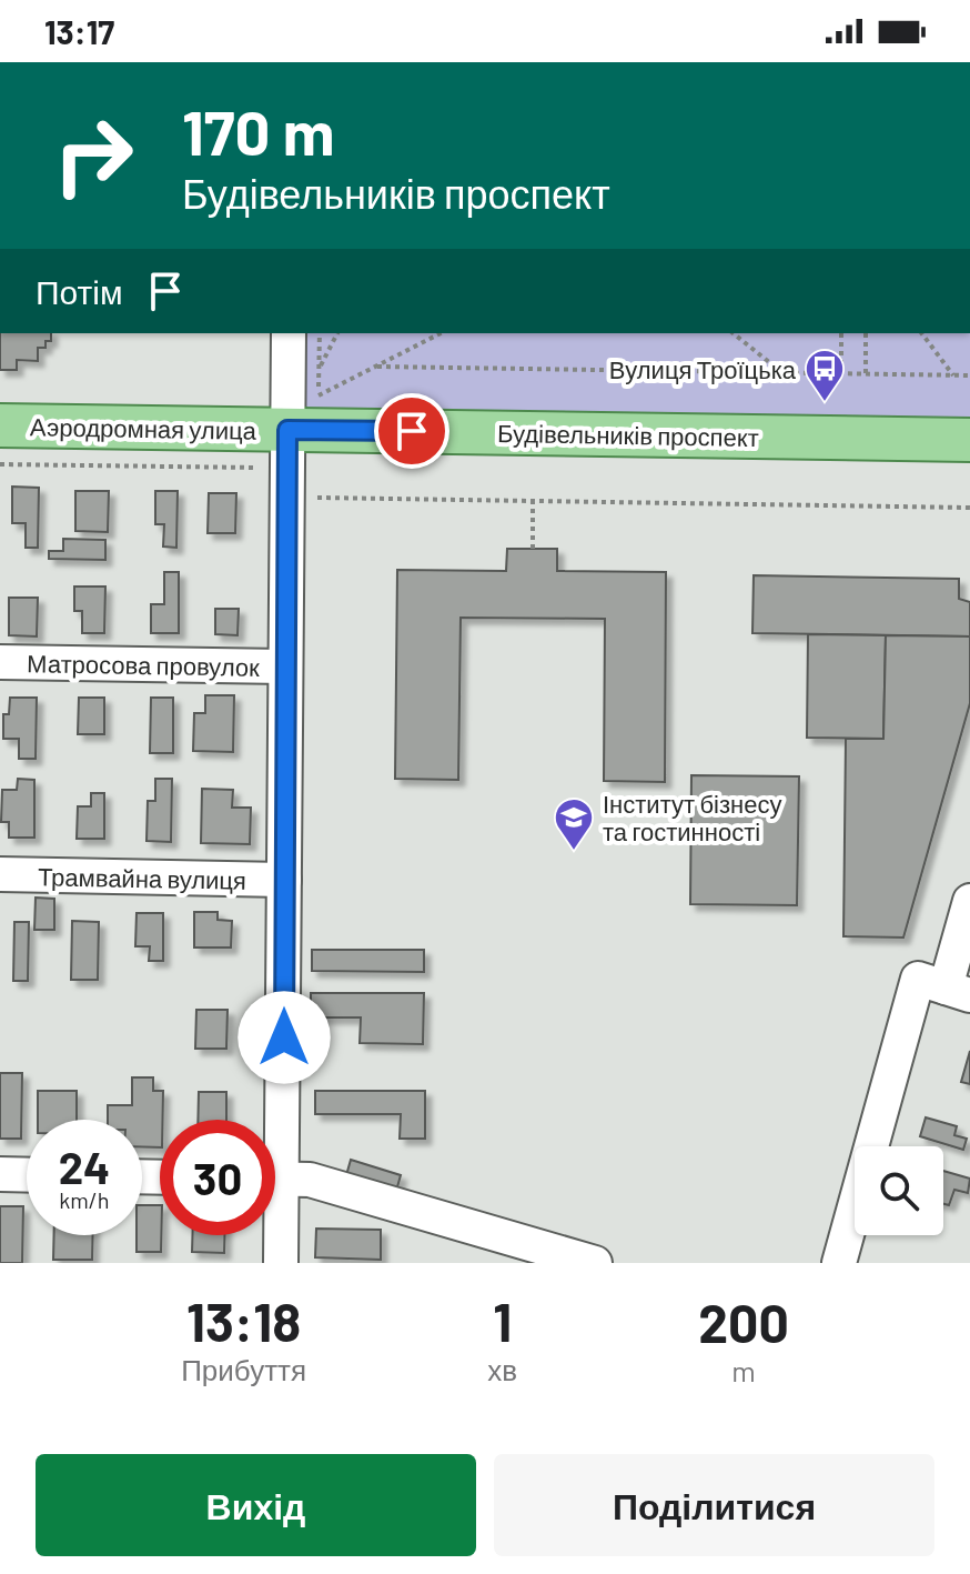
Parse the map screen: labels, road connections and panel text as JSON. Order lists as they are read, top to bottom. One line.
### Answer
{"streets":{"main road":["Аэродромная улица","Будівельників проспект"],"street":["Матросова провулок","Трамвайна вулиця"]},"crossings":[["Аэродромная улица","Будівельників проспект"]],"places":{"bus stop":["Вулиця Троїцька"],"school or university":["Інститут бізнесу та гостинності"]},"page":{"status":"13:17","turn":["170 m","Будівельників проспект"],"then":"Потім","speed":"24 km/h","limit":"30","eta":["13:18","Прибуття","1","хв","200","m"],"buttons":["Вихід","Поділитися"]}}
